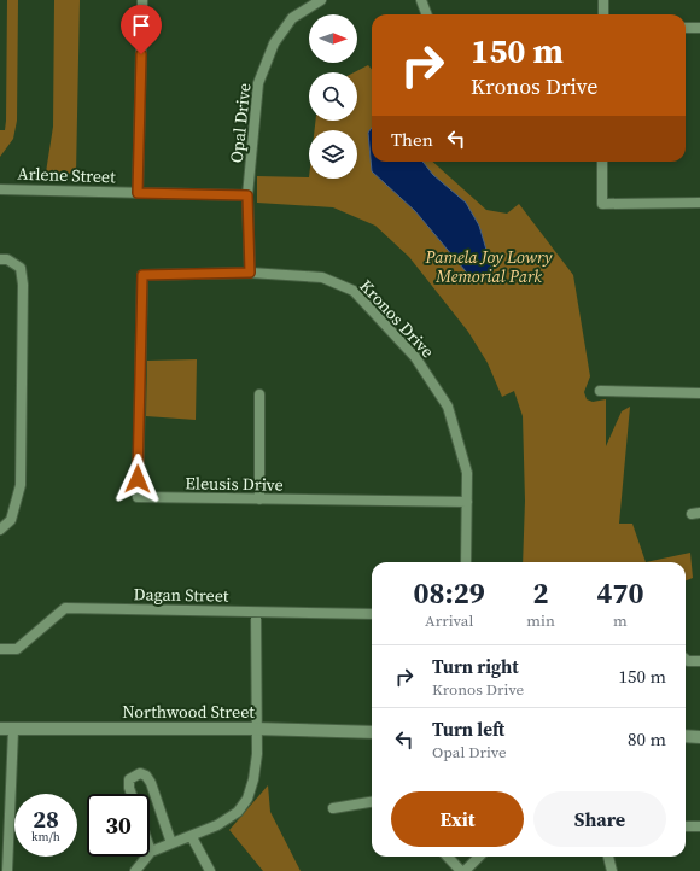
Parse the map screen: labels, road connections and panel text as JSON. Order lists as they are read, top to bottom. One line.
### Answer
{"streets":{"street":["Opal Drive","Arlene Street","Kronos Drive","Eleusis Drive","Dagan Street","Northwood Street"]},"crossings":[["Opal Drive","Arlene Street"],["Opal Drive","Kronos Drive"],["Kronos Drive","Eleusis Drive"]],"parks":["Pamela Joy Lowry Memorial Park"],"north":"right","page":{"turn":["150 m","Kronos Drive"],"then":"Then","eta":["08:29","Arrival","2","min","470","m"],"list":[{"name":"Turn right","note":"Kronos Drive","value":"150 m"},{"name":"Turn left","note":"Opal Drive","value":"80 m"}],"buttons":["Exit","Share"],"speed":"28 km/h","limit":"30"}}
